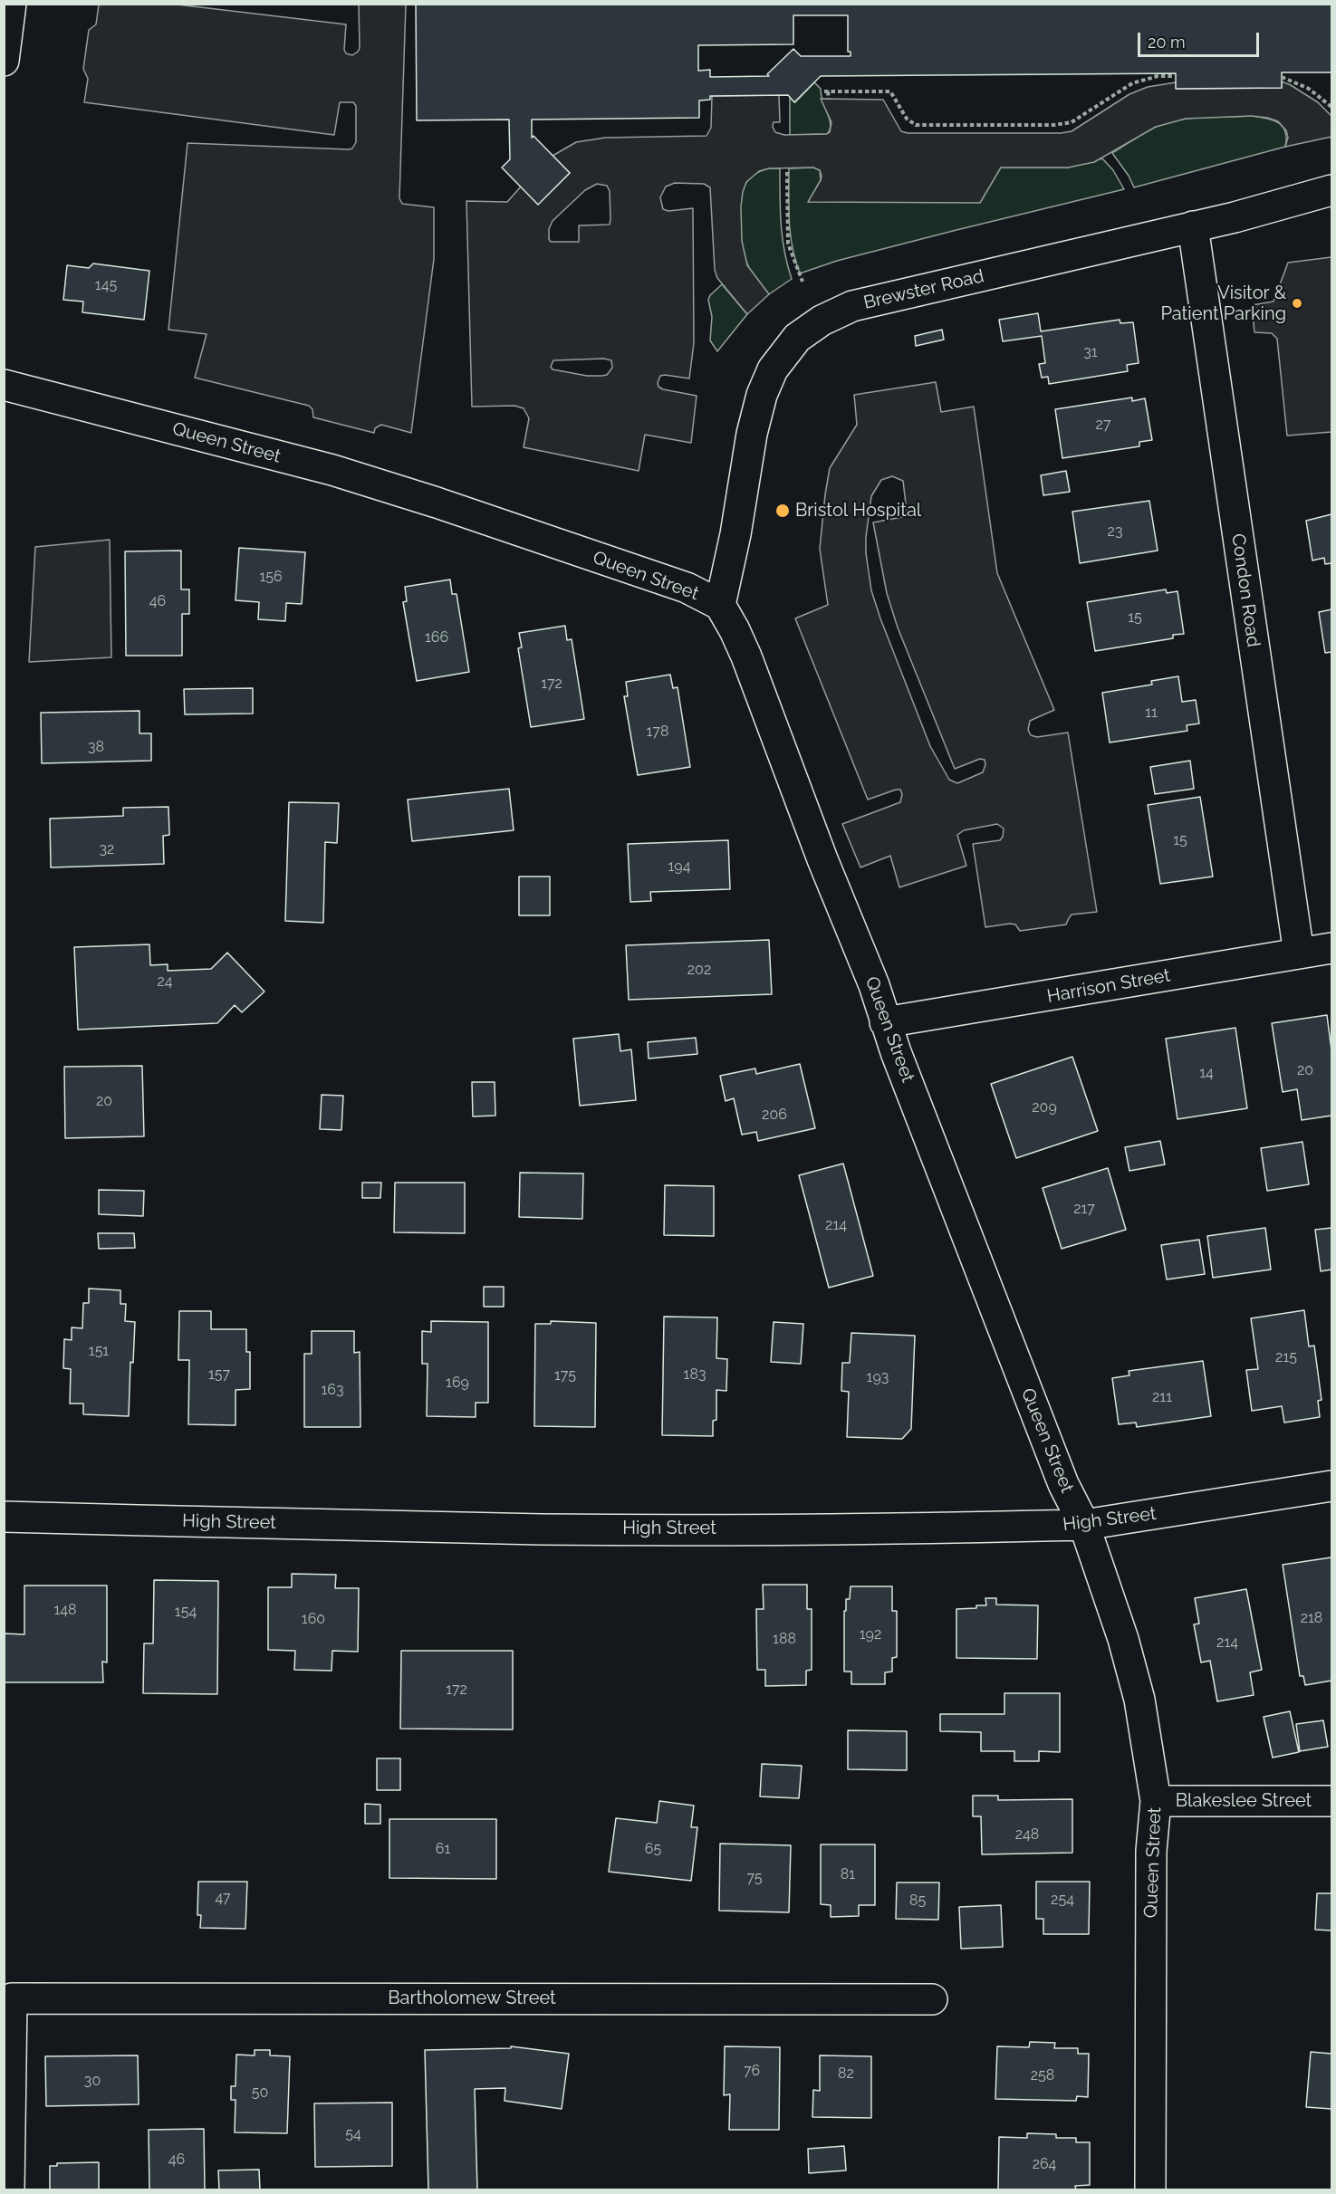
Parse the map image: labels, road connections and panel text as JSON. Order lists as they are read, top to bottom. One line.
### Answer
{"streets":{"street":["Brewster Road","Queen Street","Condon Road","Harrison Street","High Street","Blakeslee Street","Bartholomew Street"]},"crossings":[["Brewster Road","Queen Street"],["Brewster Road","Condon Road"],["Queen Street","Harrison Street"],["Queen Street","High Street"],["Queen Street","Blakeslee Street"],["Condon Road","Harrison Street"]],"places":["Visitor & Patient Parking","Bristol Hospital"],"house_numbers":["145","31","27","23","156","46","15","166","172","11","178","38","15","32","194","202","24","20","14","20","209","206","217","214","151","215","157","183","175","193","169","163","211","148","154","218","160","192","188","214","172","248","61","65","81","75","47","254","85","76","82","258","30","50","54","46","264"],"scale_bar":"20 m"}
